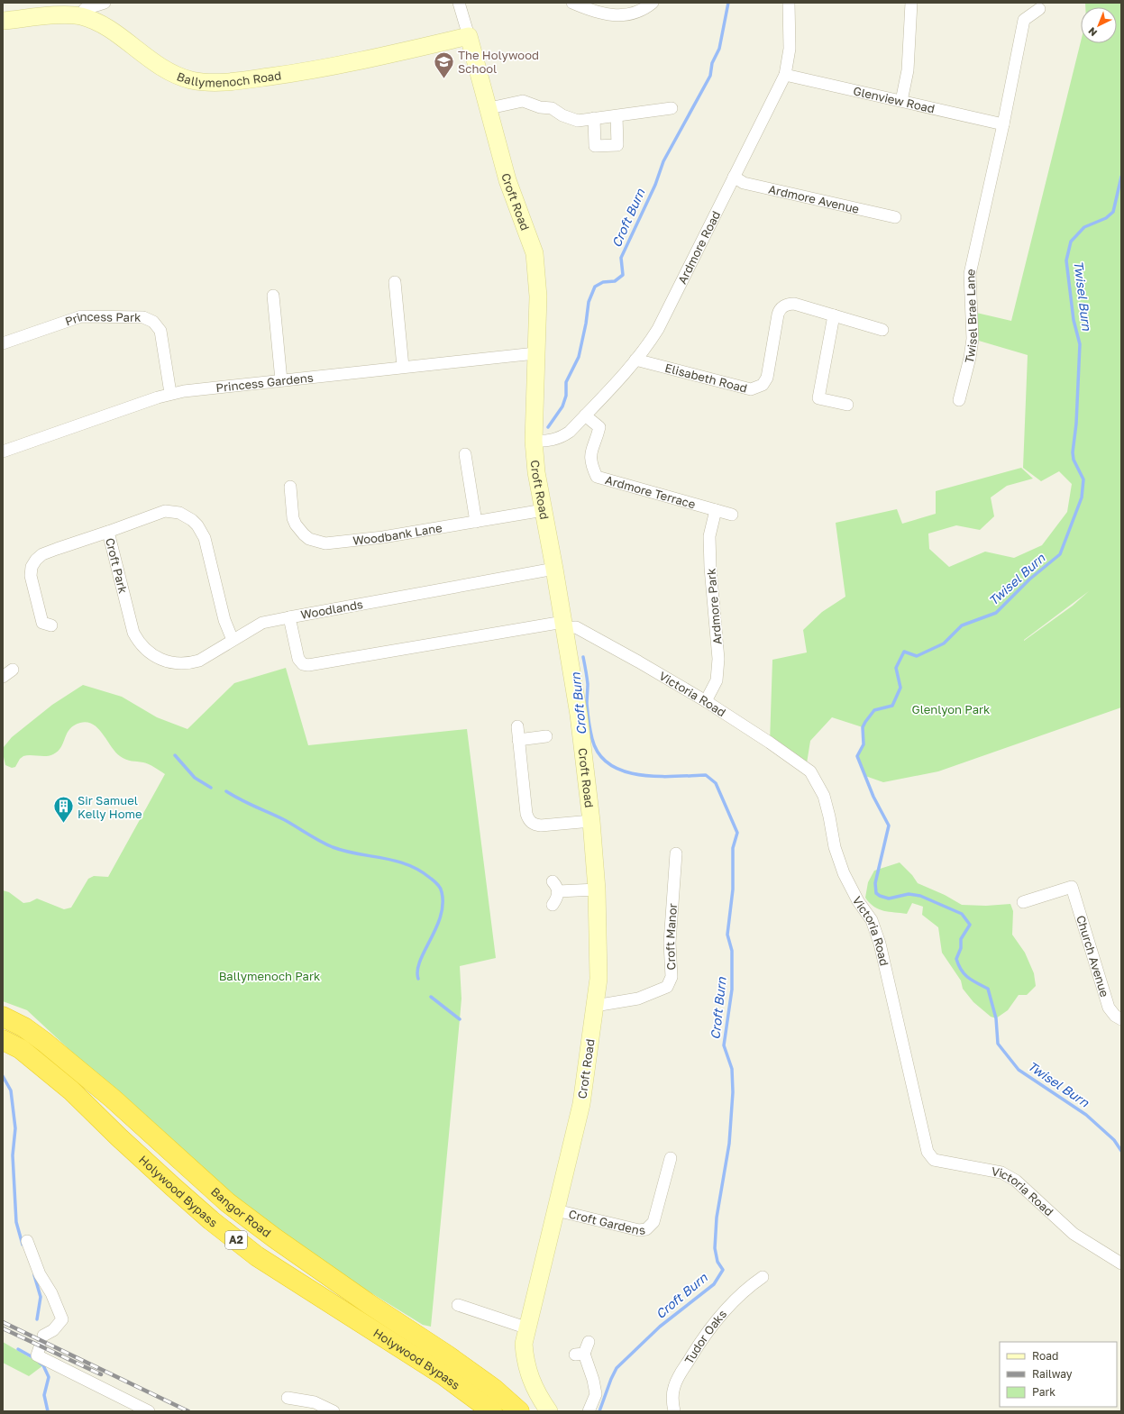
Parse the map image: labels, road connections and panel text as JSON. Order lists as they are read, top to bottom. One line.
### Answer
{"streets":{"highway":["Holywood Bypass","Bangor Road","A2"],"street":["Ballymenoch Road","Glenview Road","Ardmore Avenue","Croft Road","Ardmore Road","Twisel Brae Lane","Princess Park","Elisabeth Road","Princess Gardens","Ardmore Terrace","Woodbank Lane","Croft Park","Ardmore Park","Woodlands","Victoria Road","Croft Manor","Church Avenue","Croft Gardens","Tudor Oaks"]},"crossings":[["Ballymenoch Road","Croft Road"],["Glenview Road","Ardmore Road"],["Glenview Road","Twisel Brae Lane"],["Ardmore Avenue","Ardmore Road"],["Croft Road","Ardmore Road"],["Croft Road","Princess Gardens"],["Croft Road","Woodbank Lane"],["Croft Road","Woodlands"],["Croft Road","Victoria Road"],["Croft Road","Croft Manor"],["Croft Road","Croft Gardens"],["Ardmore Road","Elisabeth Road"],["Ardmore Road","Ardmore Terrace"],["Princess Park","Princess Gardens"],["Ardmore Terrace","Ardmore Park"],["Croft Park","Woodlands"],["Ardmore Park","Victoria Road"],["Woodlands","Victoria Road"],["Holywood Bypass","Bangor Road"]],"water":["Croft Burn","Twisel Burn"],"parks":["Glenlyon Park","Ballymenoch Park"],"places":{"school or university":["The Holywood School"],"building":["Sir Samuel Kelly Home"]},"legend":["Road","Railway","Park"],"north":"bottom left"}
